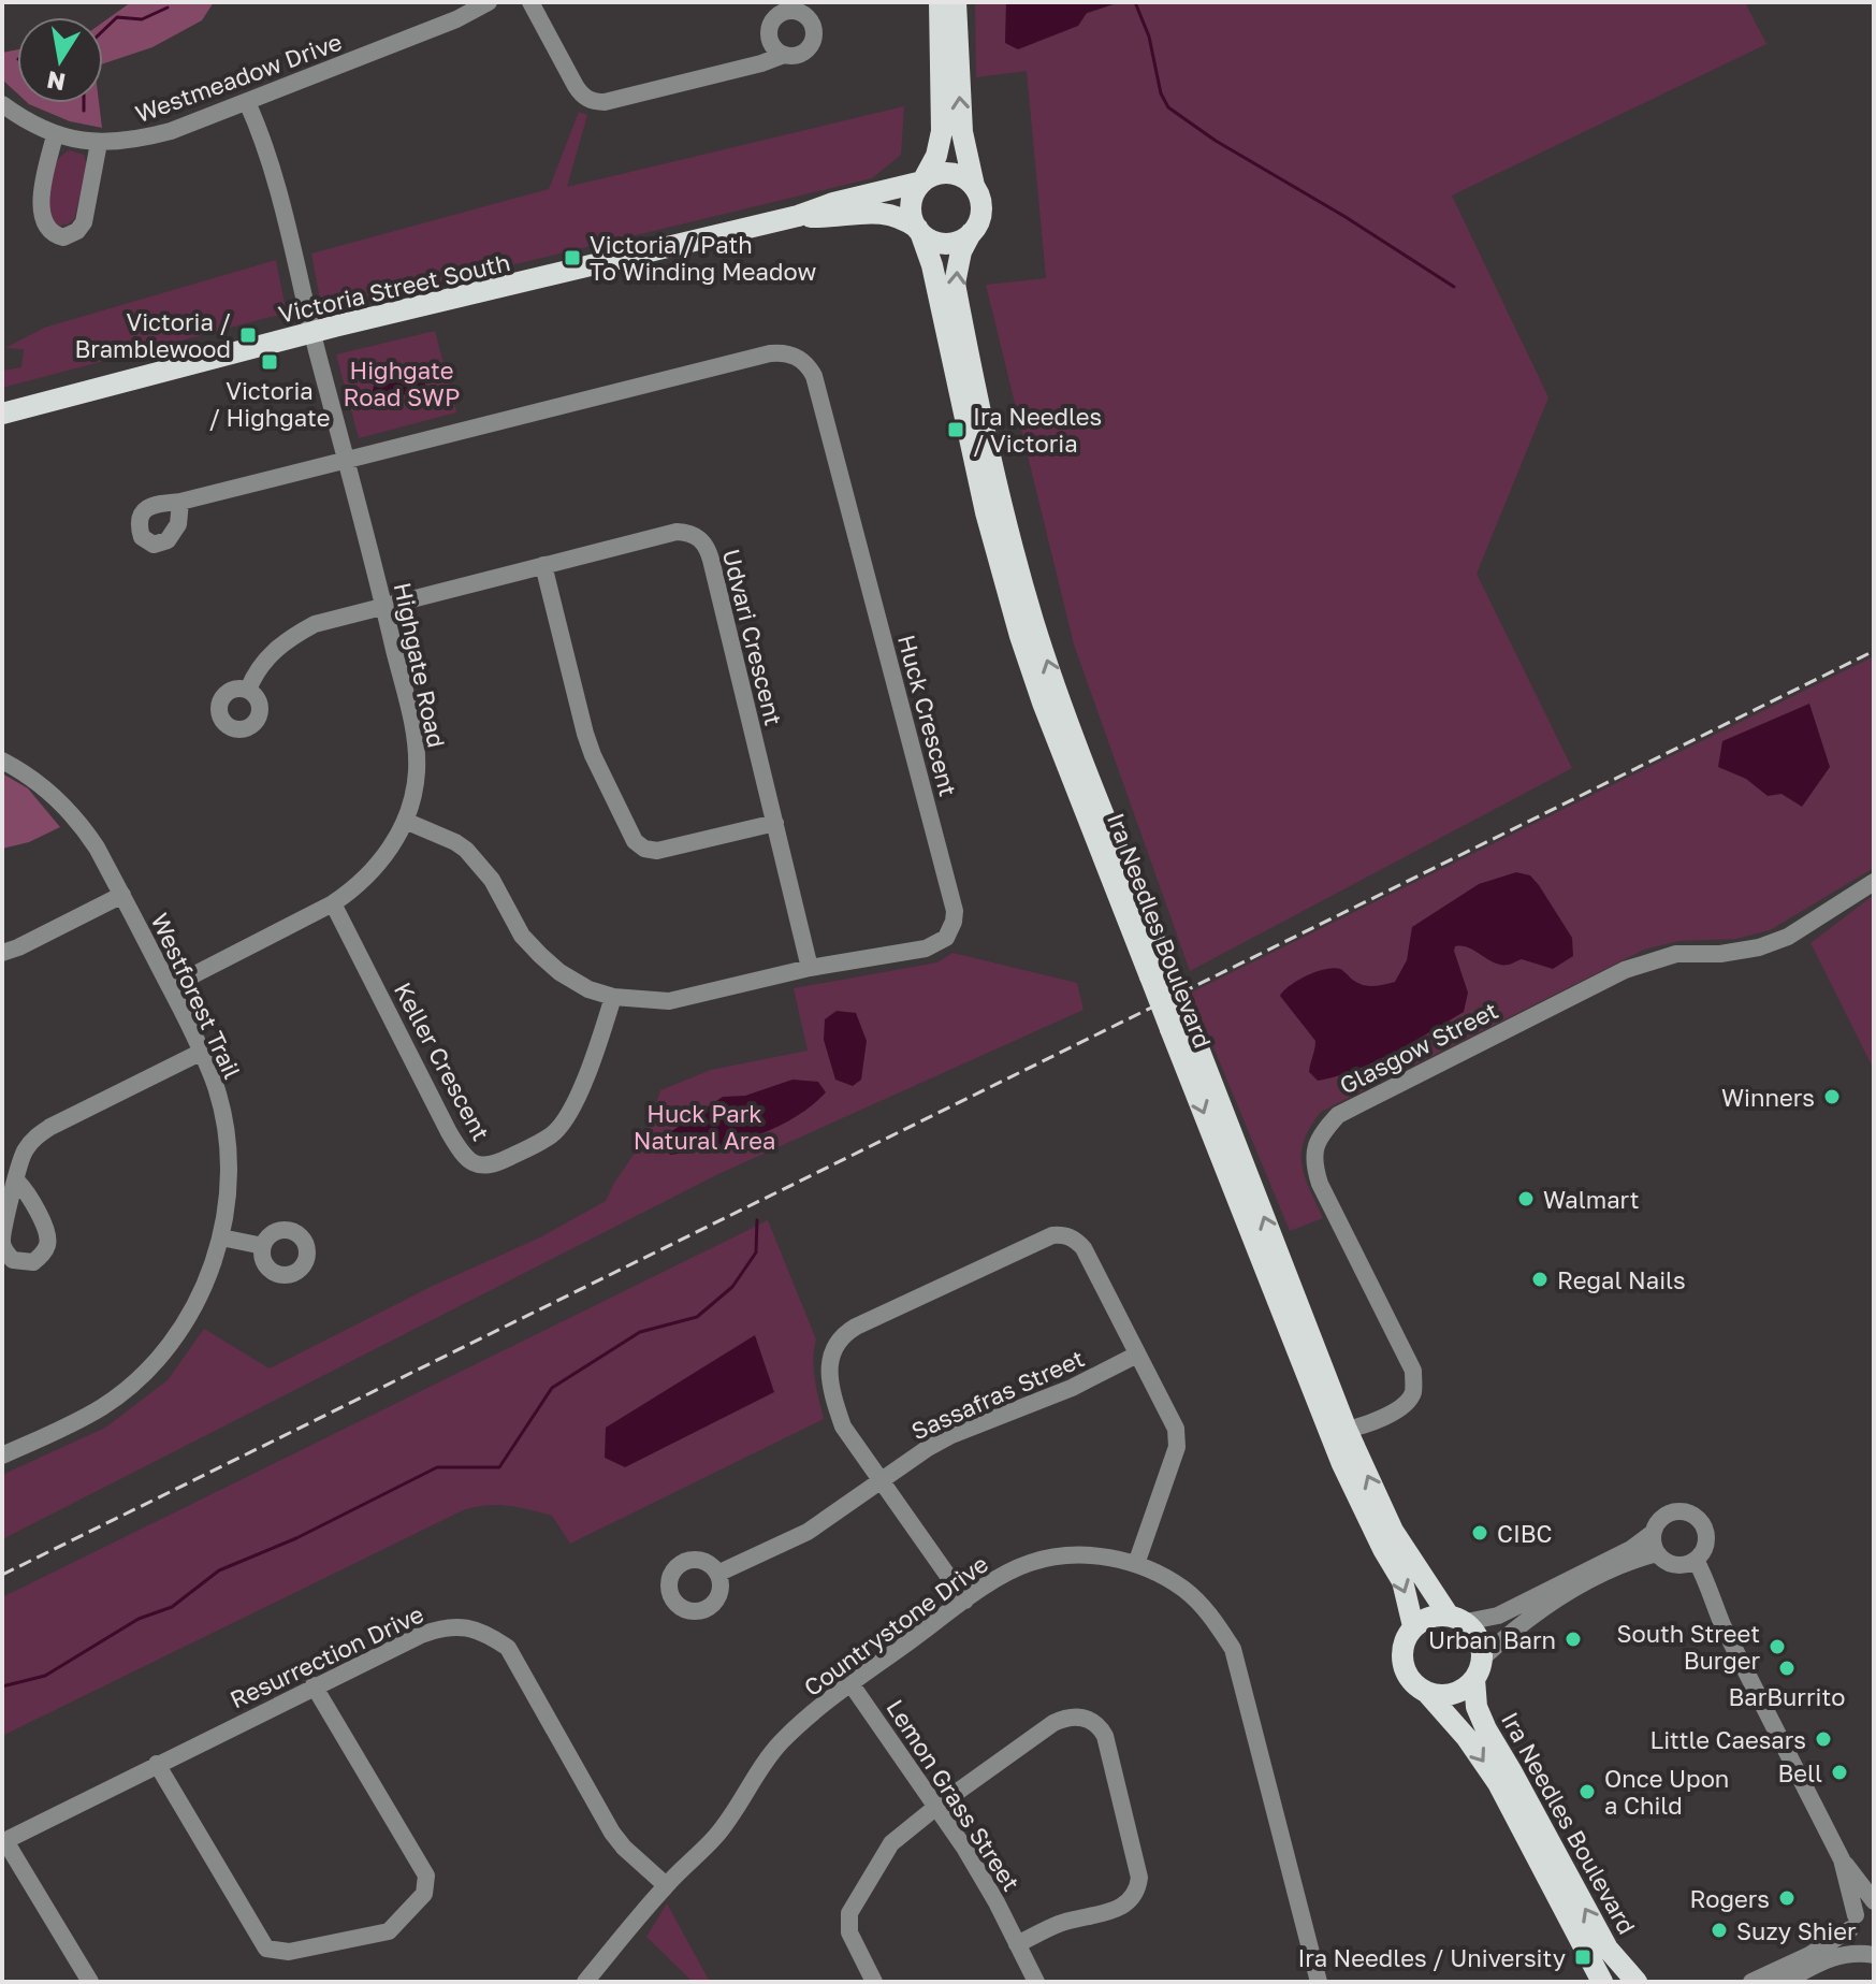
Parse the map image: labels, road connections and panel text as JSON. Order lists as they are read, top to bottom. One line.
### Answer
{"streets":{"main road":["Victoria Street South","Ira Needles Boulevard"],"street":["Westmeadow Drive","Udvari Crescent","Highgate Road","Huck Crescent","Westforest Trail","Glasgow Street","Keller Crescent","Sassafras Street","Countrystone Drive","Resurrection Drive","Lemon Grass Street"]},"crossings":[["Westmeadow Drive","Highgate Road"],["Victoria Street South","Highgate Road"],["Victoria Street South","Ira Needles Boulevard"],["Udvari Crescent","Highgate Road"],["Udvari Crescent","Huck Crescent"],["Highgate Road","Huck Crescent"],["Highgate Road","Westforest Trail"],["Highgate Road","Keller Crescent"],["Huck Crescent","Keller Crescent"],["Ira Needles Boulevard","Glasgow Street"],["Countrystone Drive","Resurrection Drive"],["Countrystone Drive","Lemon Grass Street"]],"parks":["Highgate Road SWP","Huck Park Natural Area"],"places":{"transit":["Victoria / Path To Winding Meadow","Victoria / Bramblewood","Victoria / Highgate","Ira Needles / Victoria","Ira Needles / University"],"other":["Winners","Walmart","Regal Nails","CIBC","Urban Barn","South Street Burger","BarBurrito","Little Caesars","Bell","Once Upon a Child","Rogers","Suzy Shier"]},"north":"bottom"}
